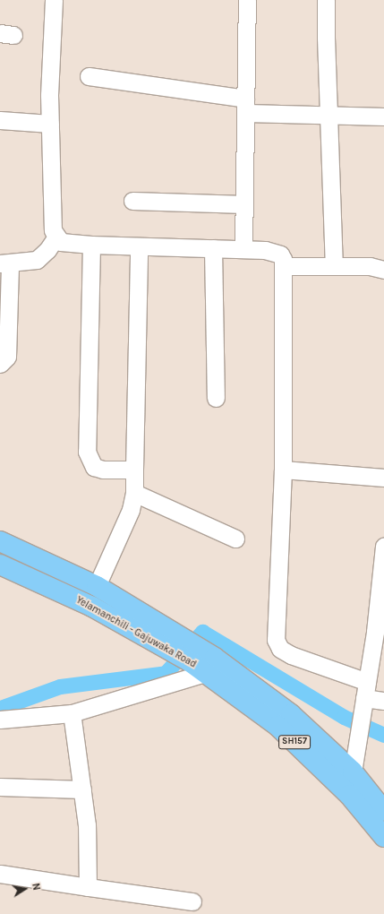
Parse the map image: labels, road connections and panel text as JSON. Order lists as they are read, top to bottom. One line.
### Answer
{"streets":{"main road":["Yelamanchili - Gajuwaka Road","SH157"]},"north":"right"}
